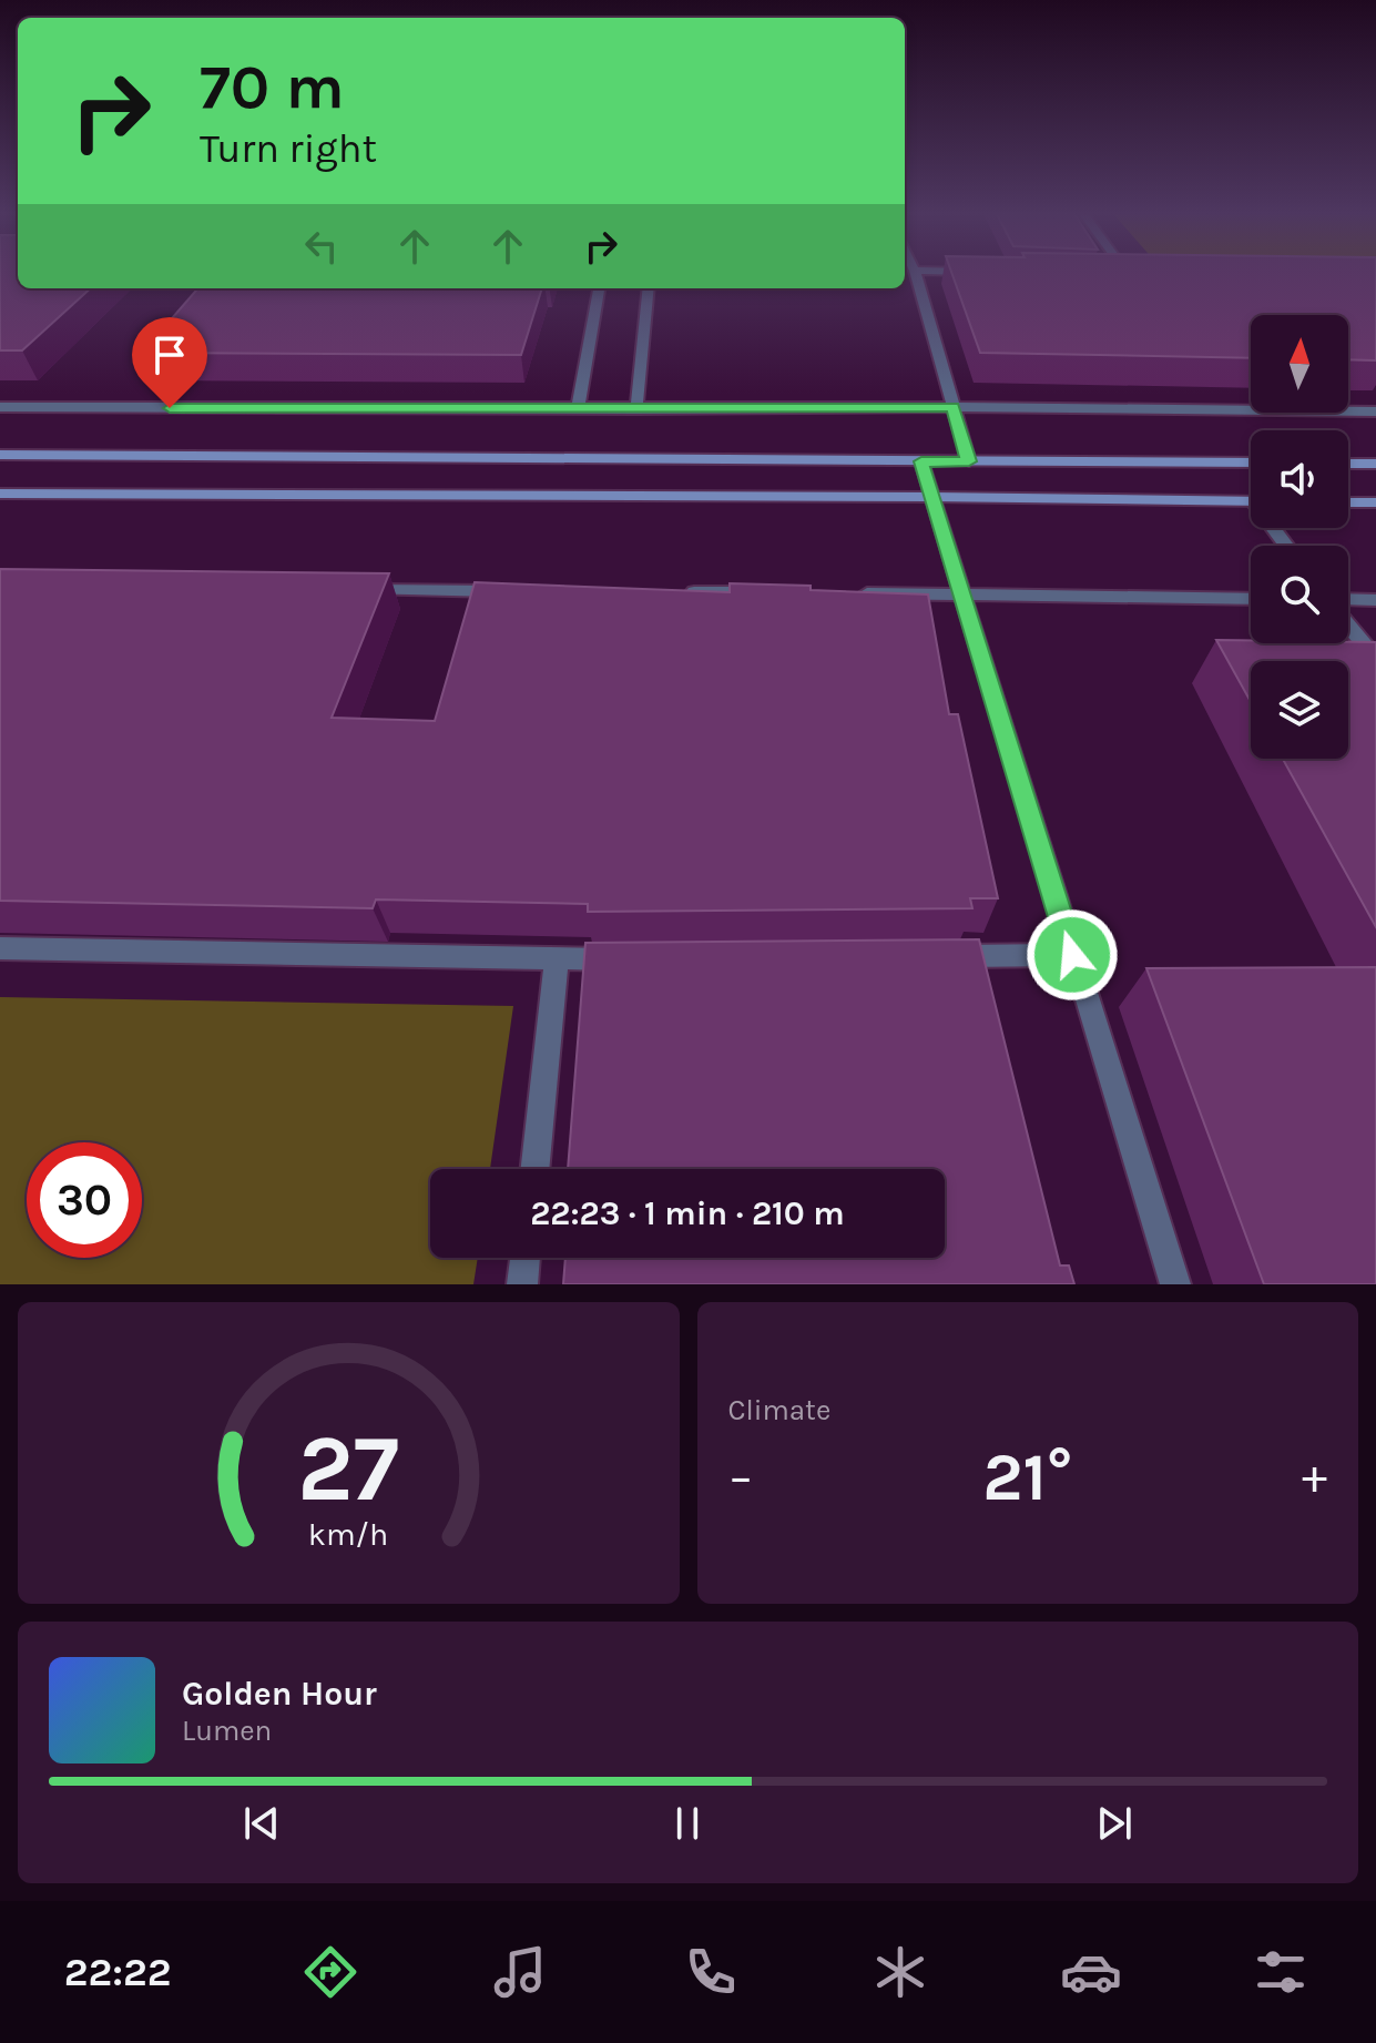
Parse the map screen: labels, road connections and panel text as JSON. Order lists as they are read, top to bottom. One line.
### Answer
{"north":"top","page":{"turn":["70 m","Turn right"],"limit":"30","trip":"22:23 · 1 min · 210 m","tile":"Climate","heat":["−","21°","+"],"song":["Golden Hour","Lumen"],"tabs":"22:22","gauge":["27","km/h"]}}
